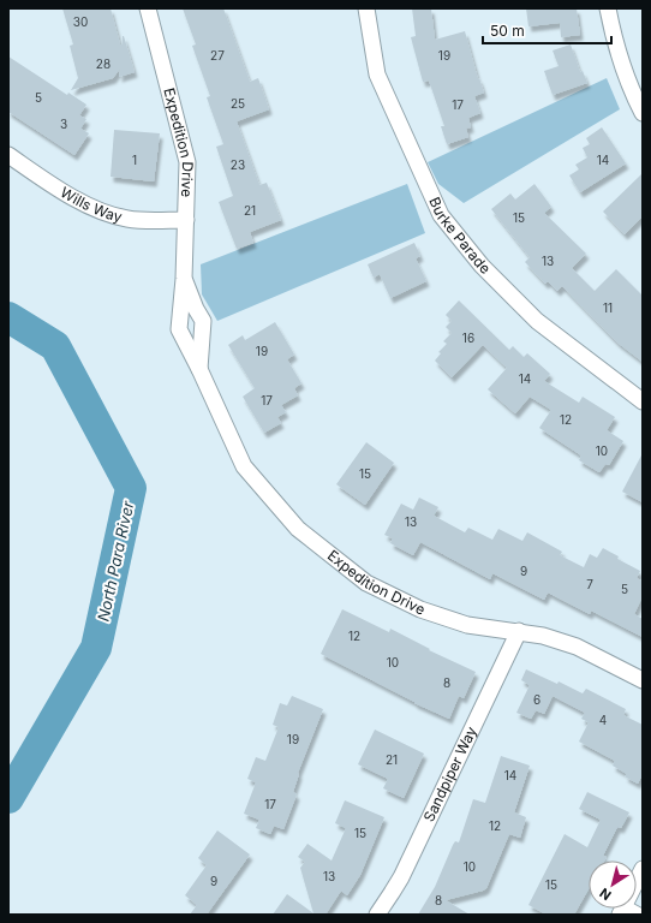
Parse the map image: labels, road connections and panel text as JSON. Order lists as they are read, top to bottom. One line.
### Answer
{"streets":{"street":["Expedition Drive","Wills Way","Burke Parade","Sandpiper Way"]},"crossings":[["Expedition Drive","Wills Way"],["Expedition Drive","Sandpiper Way"]],"water":["North Para River"],"house_numbers":["30","27","19","28","5","25","17","3","1","14","23","21","15","13","11","16","19","14","17","12","10","15","13","9","7","5","12","10","8","6","4","19","21","14","17","12","15","10","13","9","15","8"],"scale_bar":"50 m","north":"bottom left"}
